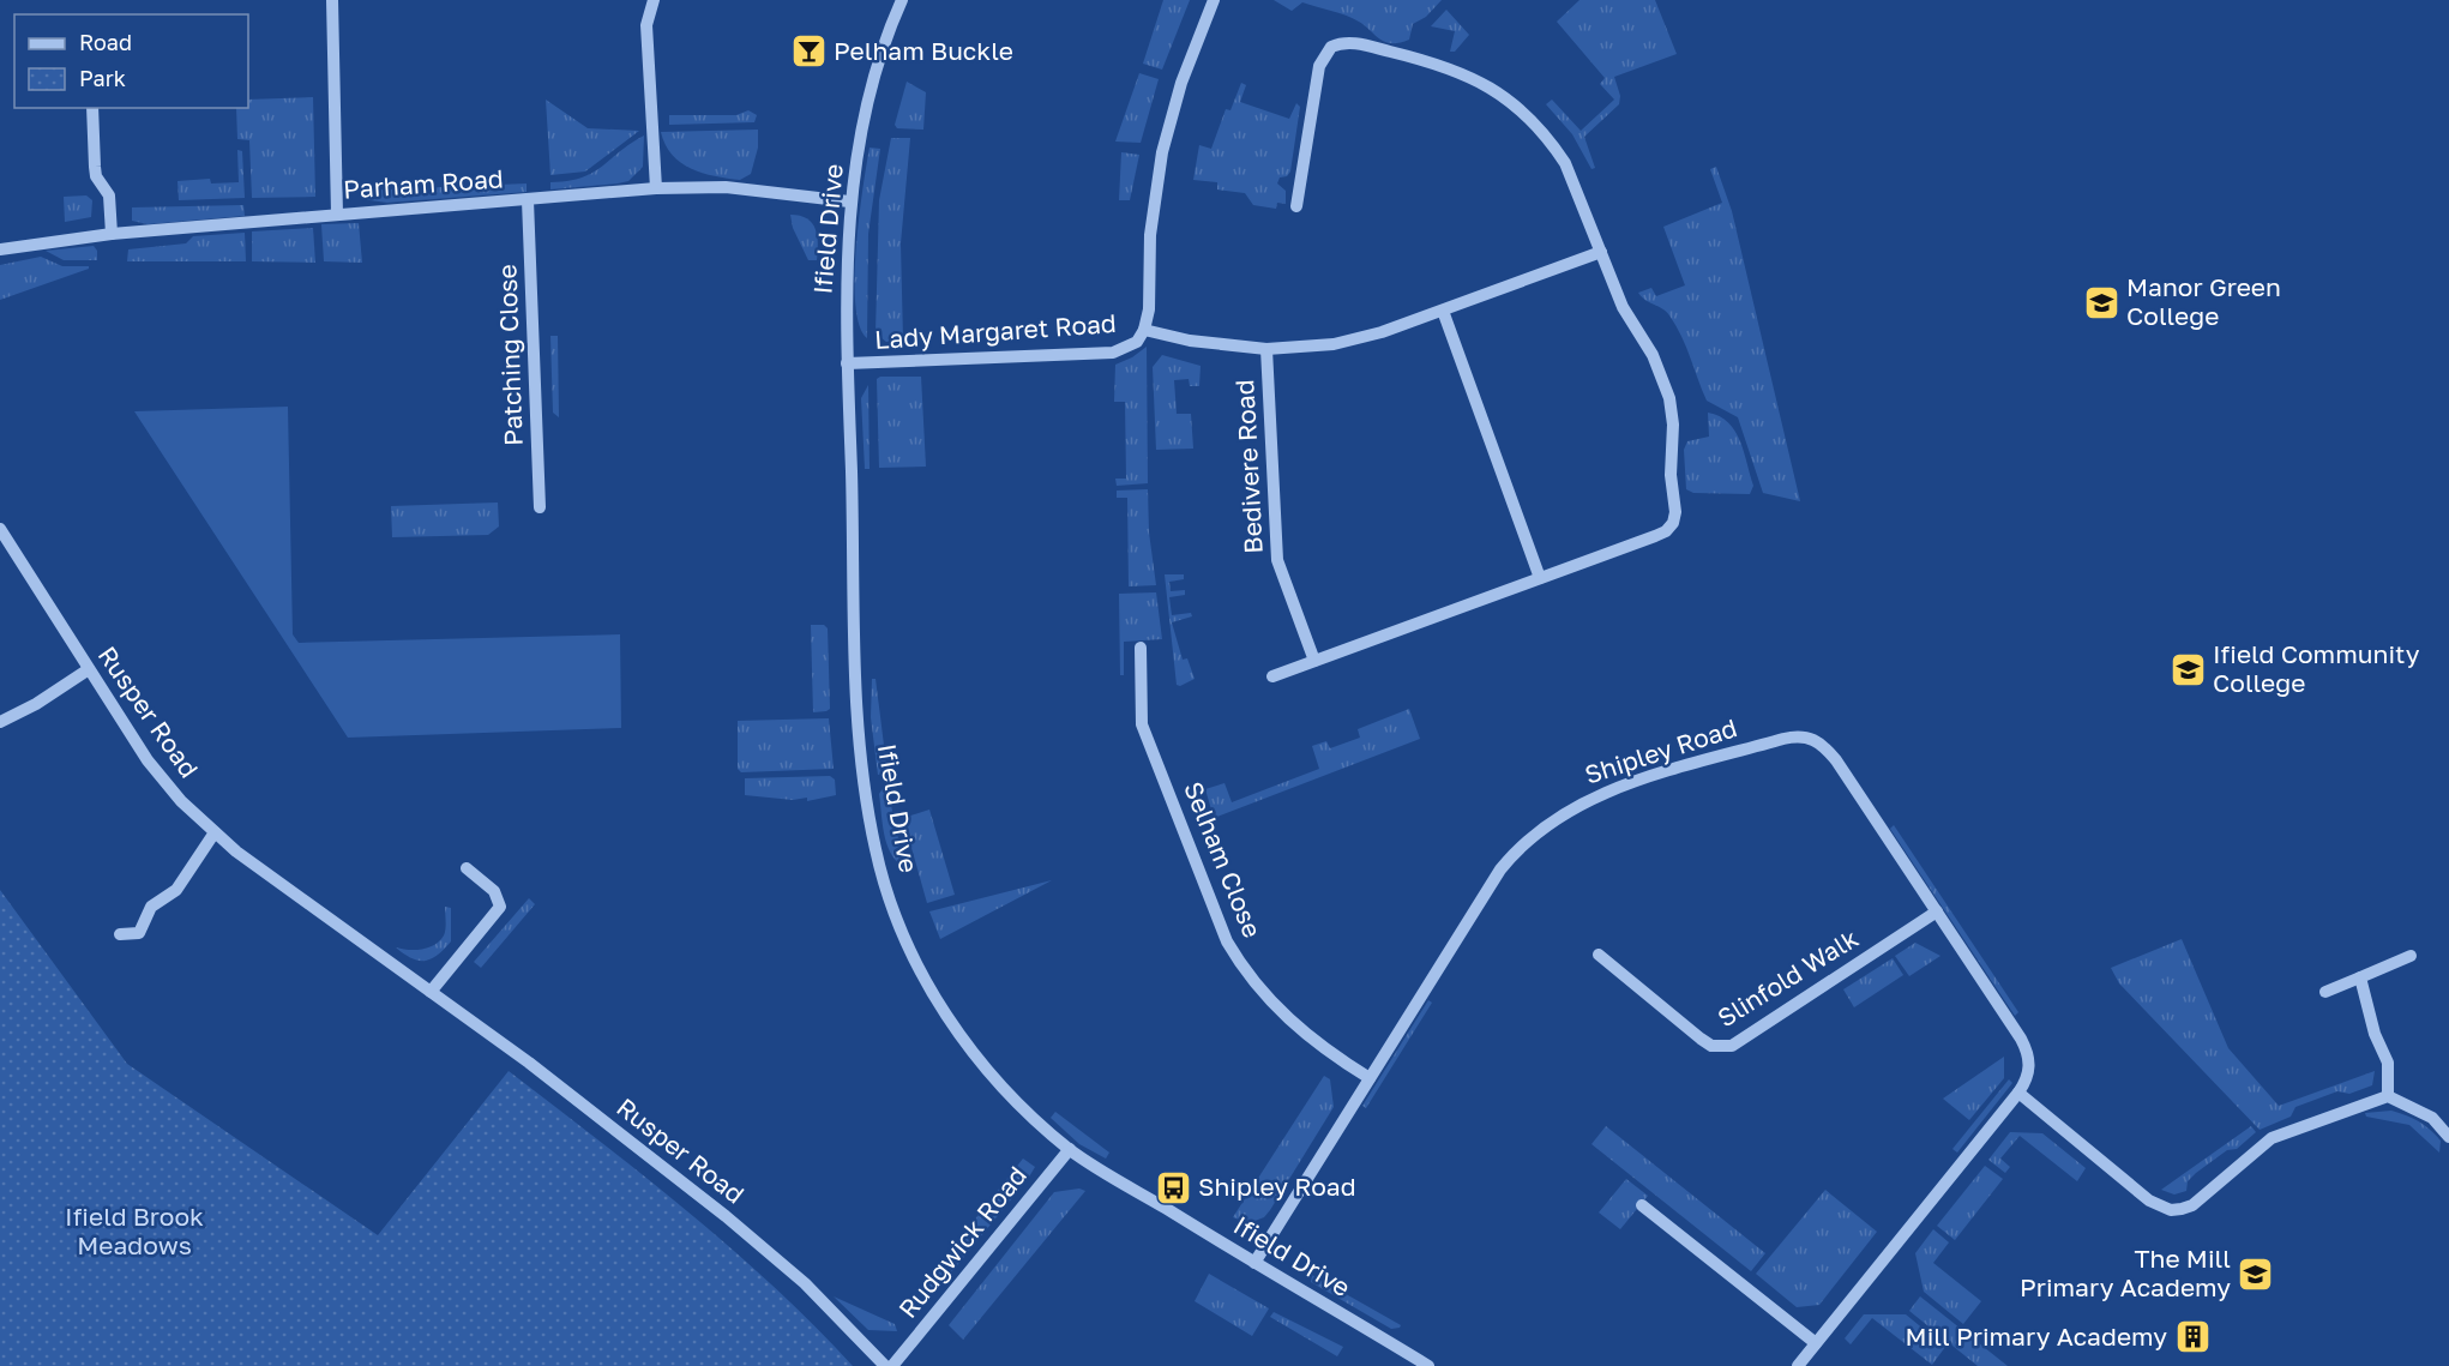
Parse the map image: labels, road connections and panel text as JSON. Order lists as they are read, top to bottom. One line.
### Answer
{"streets":{"street":["Parham Road","Ifield Drive","Lady Margaret Road","Patching Close","Bedivere Road","Rusper Road","Shipley Road","Selham Close","Slinfold Walk","Rudgwick Road"]},"crossings":[["Parham Road","Ifield Drive"],["Parham Road","Patching Close"],["Ifield Drive","Lady Margaret Road"],["Ifield Drive","Shipley Road"],["Ifield Drive","Rudgwick Road"],["Lady Margaret Road","Bedivere Road"],["Shipley Road","Selham Close"],["Shipley Road","Slinfold Walk"]],"parks":["Ifield Brook Meadows"],"places":{"bar":["Pelham Buckle"],"school or university":["Manor Green College","Ifield Community College","The Mill Primary Academy"],"bus stop":["Shipley Road"],"building":["Mill Primary Academy"]},"legend":["Road","Park"]}
